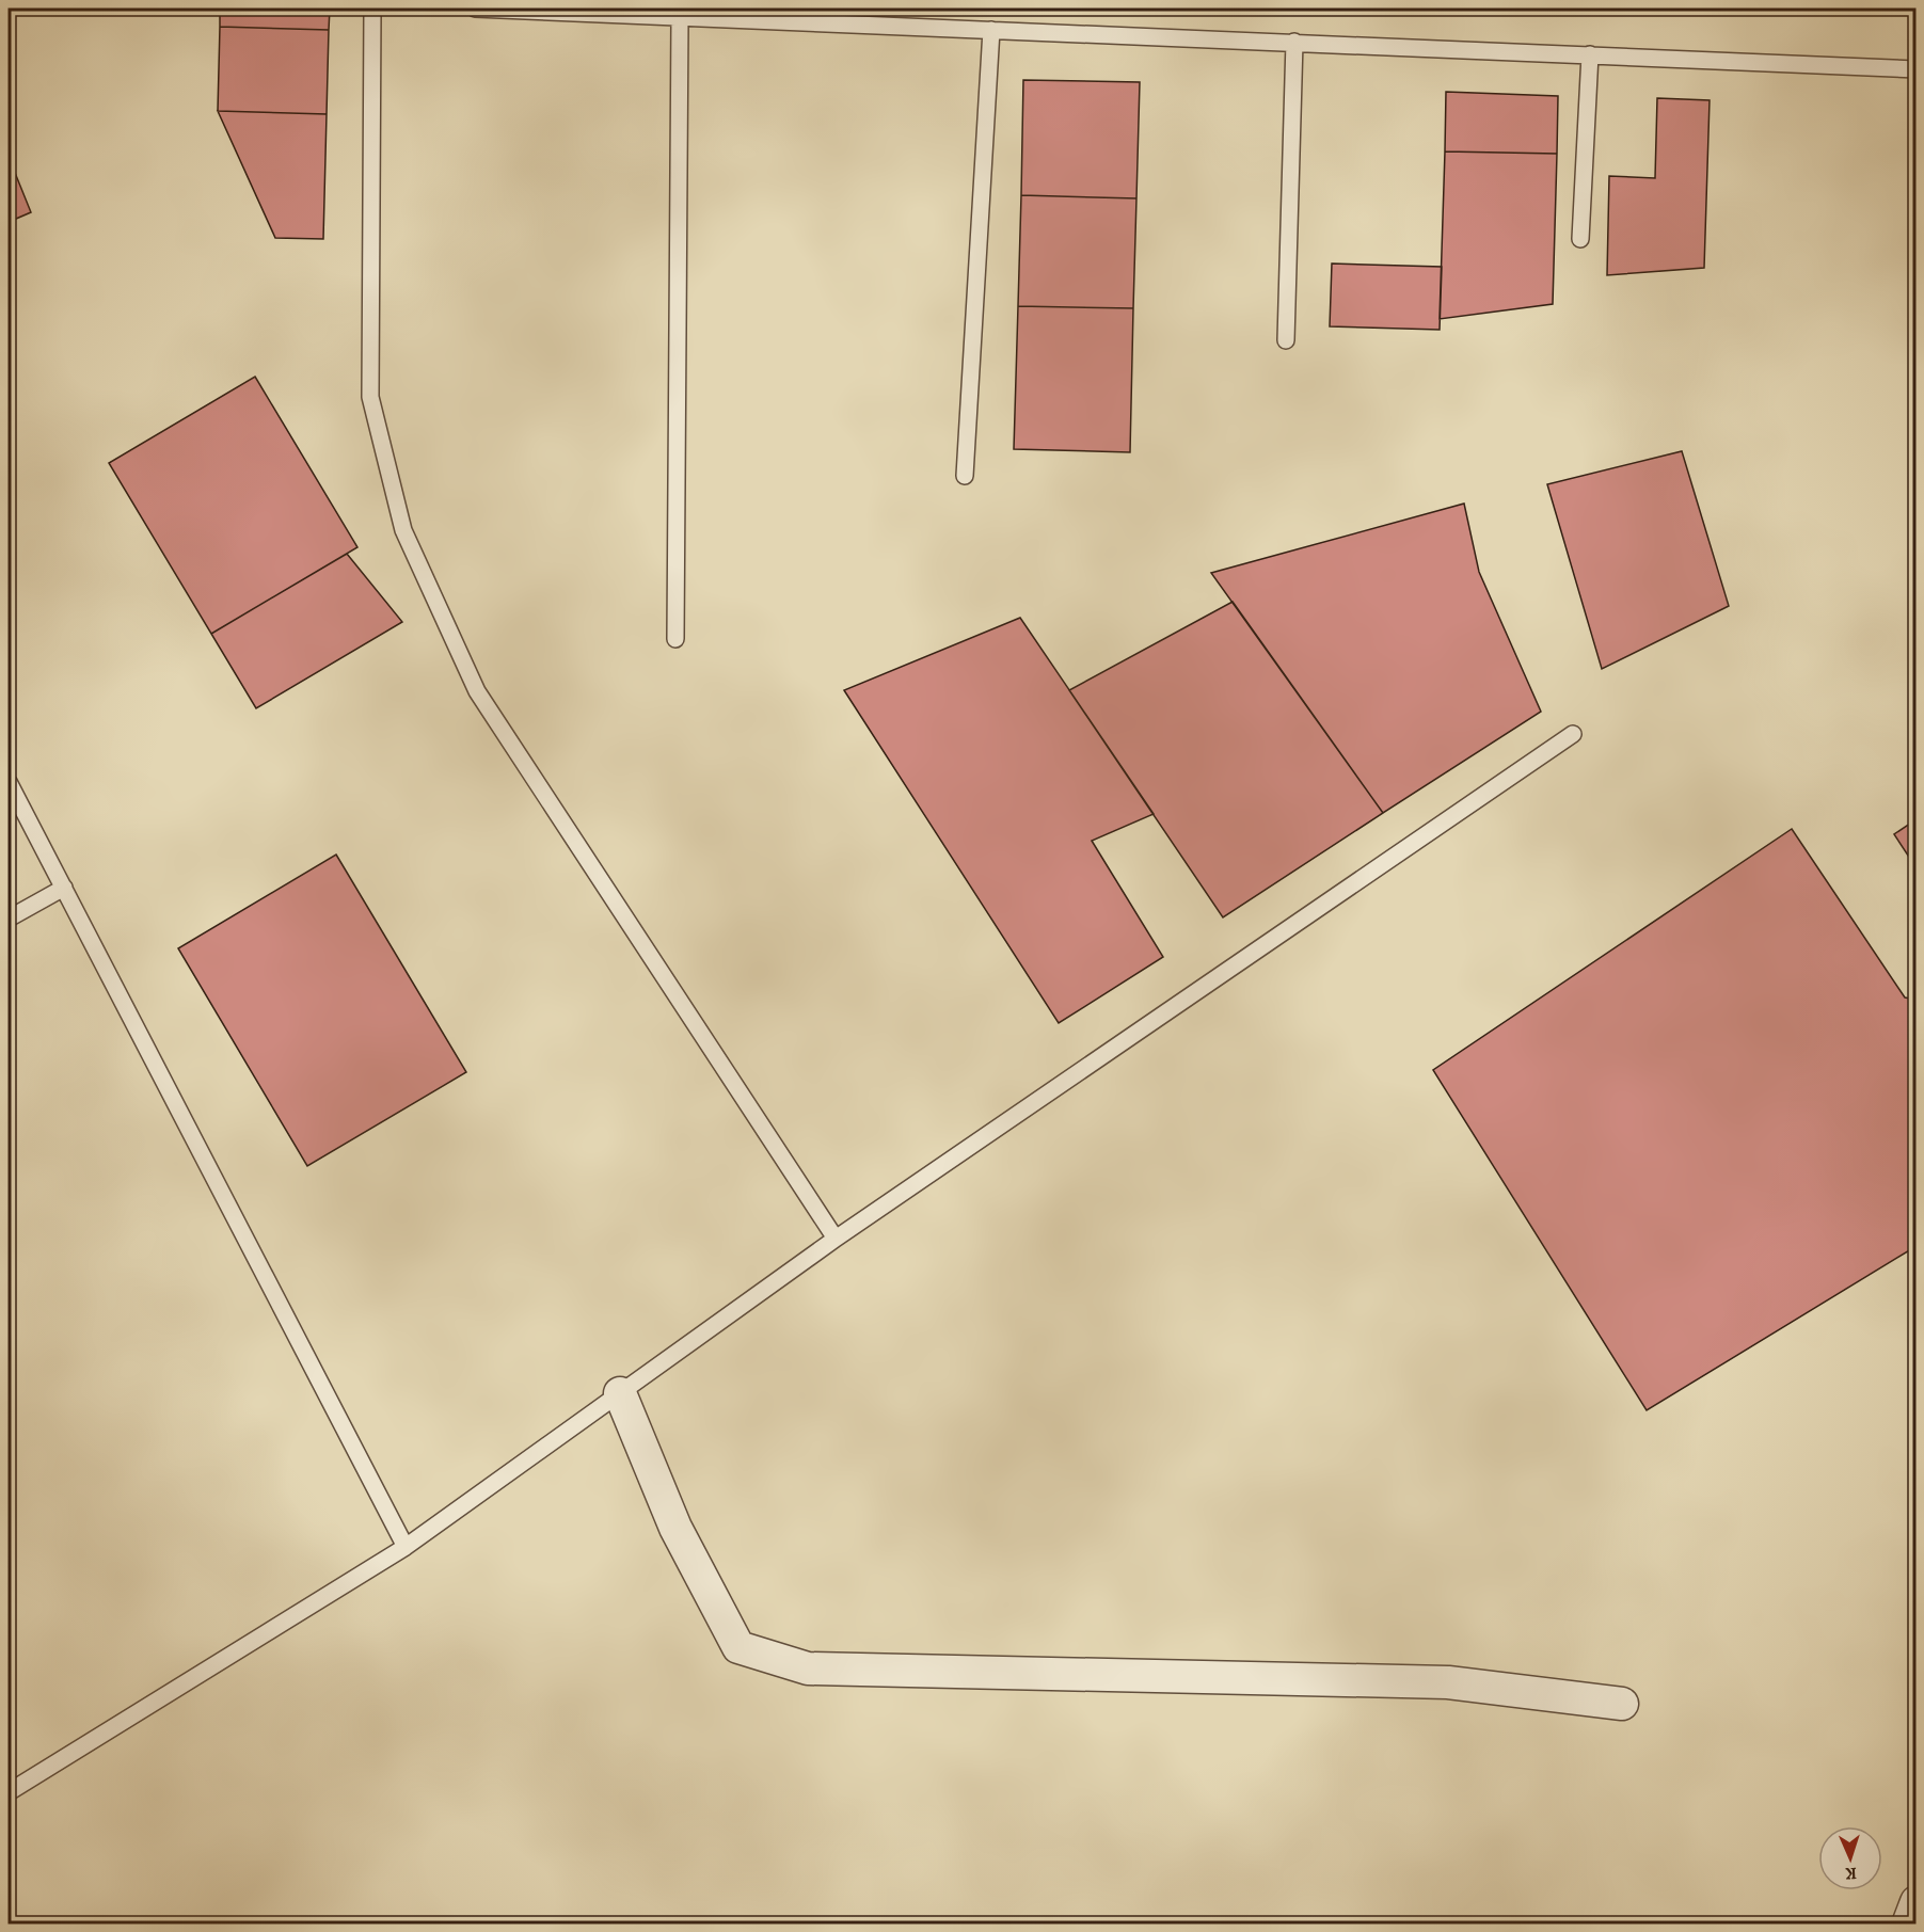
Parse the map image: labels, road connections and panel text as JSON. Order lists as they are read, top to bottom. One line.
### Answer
{"north":"bottom"}
